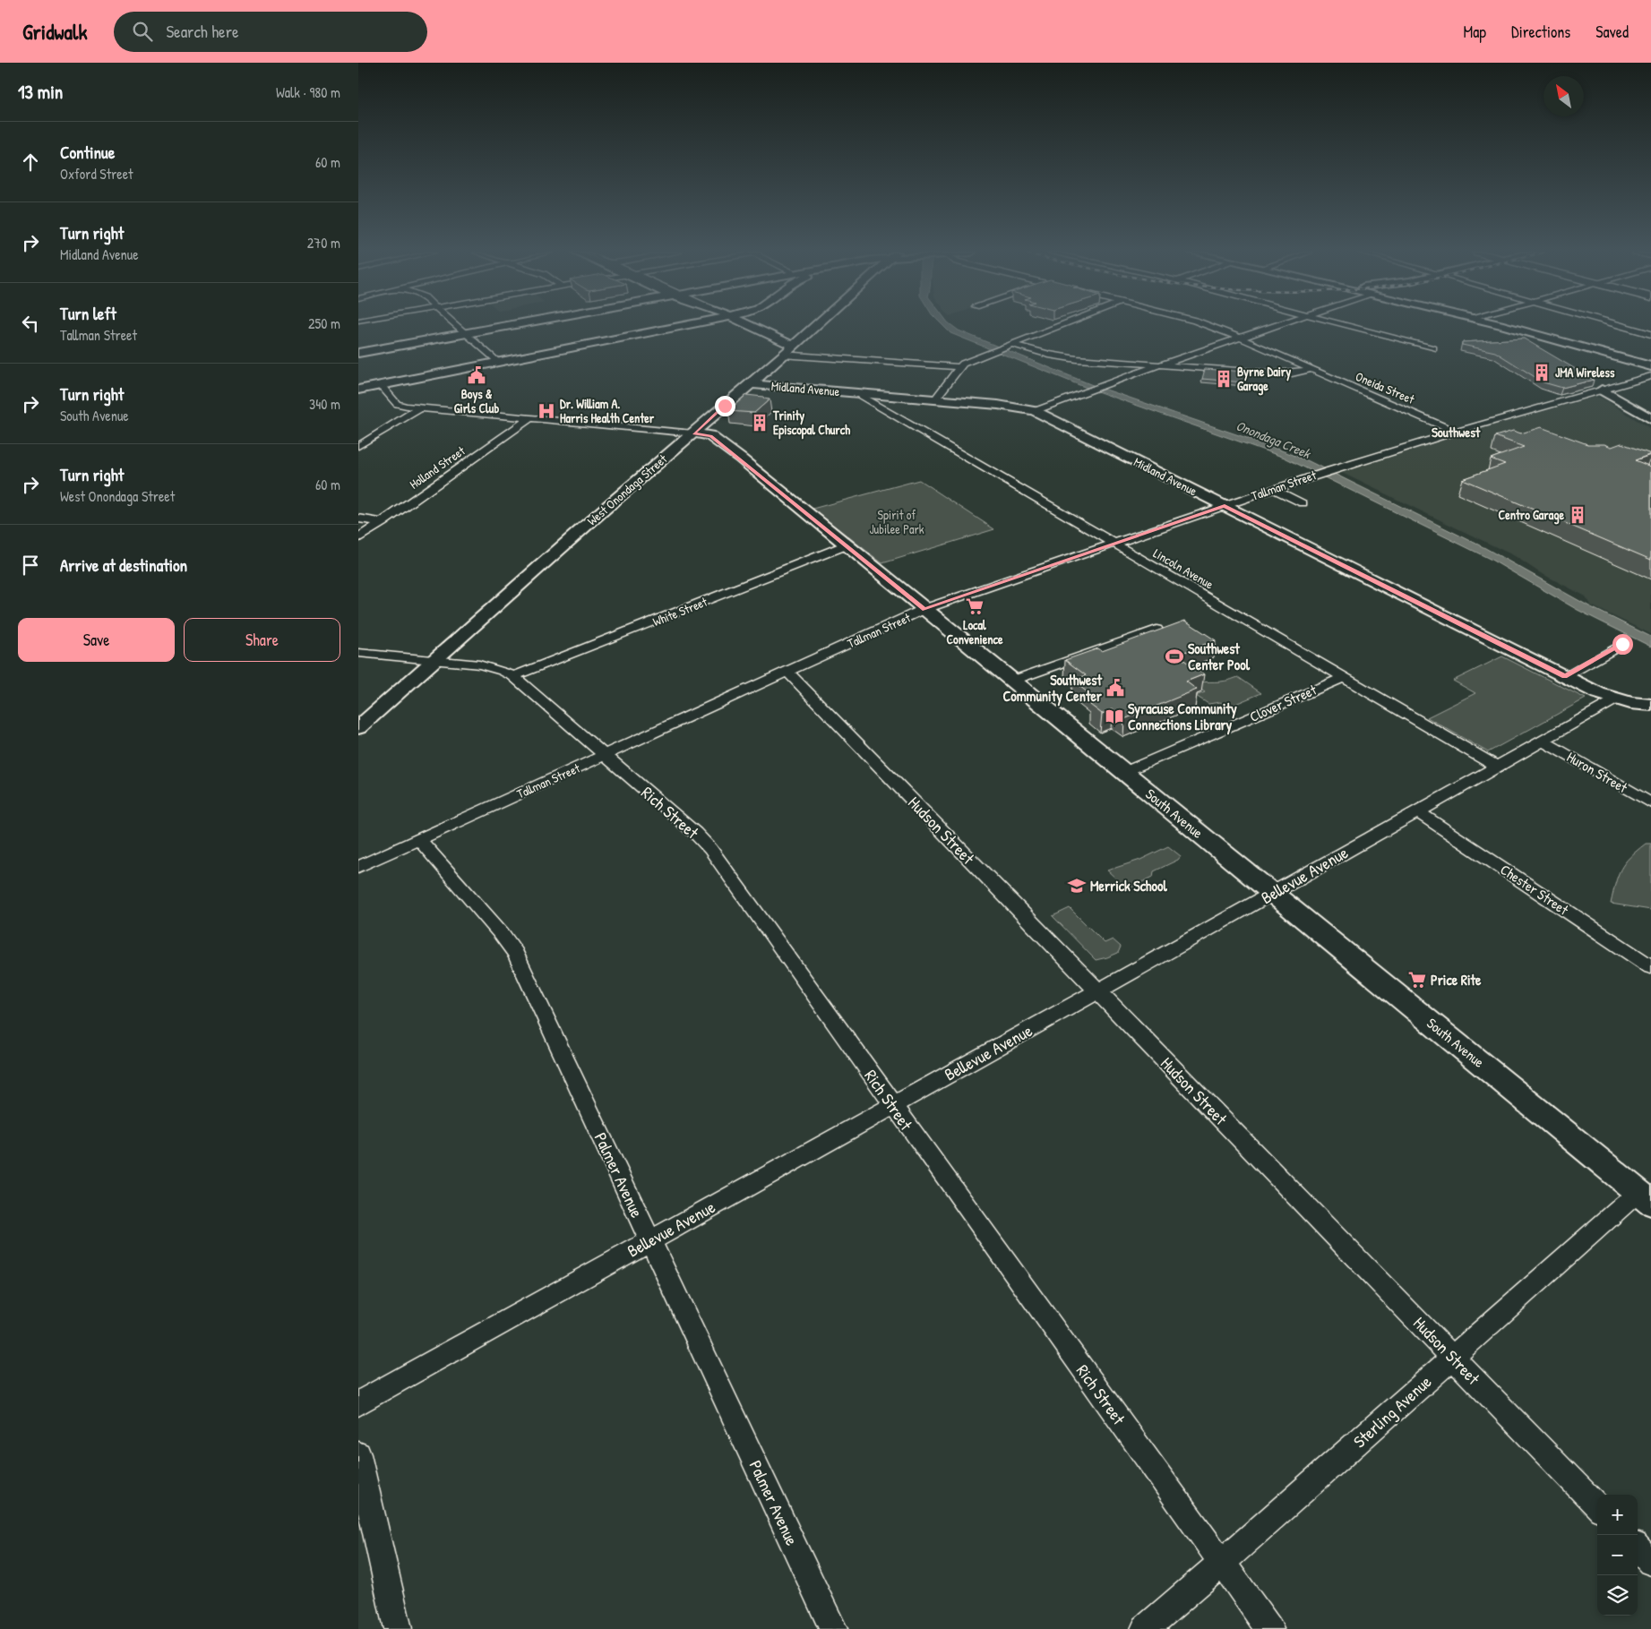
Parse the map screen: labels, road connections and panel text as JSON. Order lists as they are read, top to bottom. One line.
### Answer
{"streets":{"main road":["Midland Avenue","West Onondaga Street","South Avenue"],"street":["Oneida Street","Holland Street","Tallman Street","Lincoln Avenue","White Street","Clover Street","Huron Street","Rich Street","Hudson Street","Bellevue Avenue","Chester Street","Palmer Avenue","Sterling Avenue"]},"crossings":[["Oneida Street","Tallman Street"],["Midland Avenue","Tallman Street"],["Midland Avenue","West Onondaga Street"],["Midland Avenue","Lincoln Avenue"],["Midland Avenue","Bellevue Avenue"],["Tallman Street","Lincoln Avenue"],["Tallman Street","Rich Street"],["Tallman Street","South Avenue"],["Tallman Street","Hudson Street"],["Tallman Street","Palmer Avenue"],["West Onondaga Street","Rich Street"],["West Onondaga Street","South Avenue"],["Lincoln Avenue","Clover Street"],["Lincoln Avenue","Bellevue Avenue"],["White Street","Rich Street"],["White Street","South Avenue"],["Clover Street","South Avenue"],["Huron Street","Bellevue Avenue"],["Rich Street","Bellevue Avenue"],["Rich Street","Sterling Avenue"],["South Avenue","Bellevue Avenue"],["South Avenue","Sterling Avenue"],["Hudson Street","Bellevue Avenue"],["Hudson Street","Sterling Avenue"],["Bellevue Avenue","Chester Street"],["Bellevue Avenue","Palmer Avenue"]],"districts":["Southwest"],"water":["Onondaga Creek"],"parks":["Spirit of Jubilee Park"],"places":{"building":["JMA Wireless","Byrne Dairy Garage","Trinity Episcopal Church","Centro Garage"],"public building":["Boys & Girls Club","Southwest Community Center"],"hospital":["Dr. William A. Harris Health Center"],"supermarket":["Local Convenience","Price Rite"],"sports":["Southwest Center Pool"],"library":["Syracuse Community Connections Library"],"school or university":["Merrick School"]},"north":"top left","page":{"header":"Gridwalk","search":"Search here","nav":["Map","Directions","Saved"],"heading":["13 min","Walk · 980 m"],"list":[["Continue","Oxford Street","60 m"],["Turn right","Midland Avenue","270 m"],["Turn left","Tallman Street","250 m"],["Turn right","South Avenue","340 m"],["Turn right","West Onondaga Street","60 m"],"Arrive at destination"],"buttons":["Save","Share"],"map_buttons":["+","−"]}}
